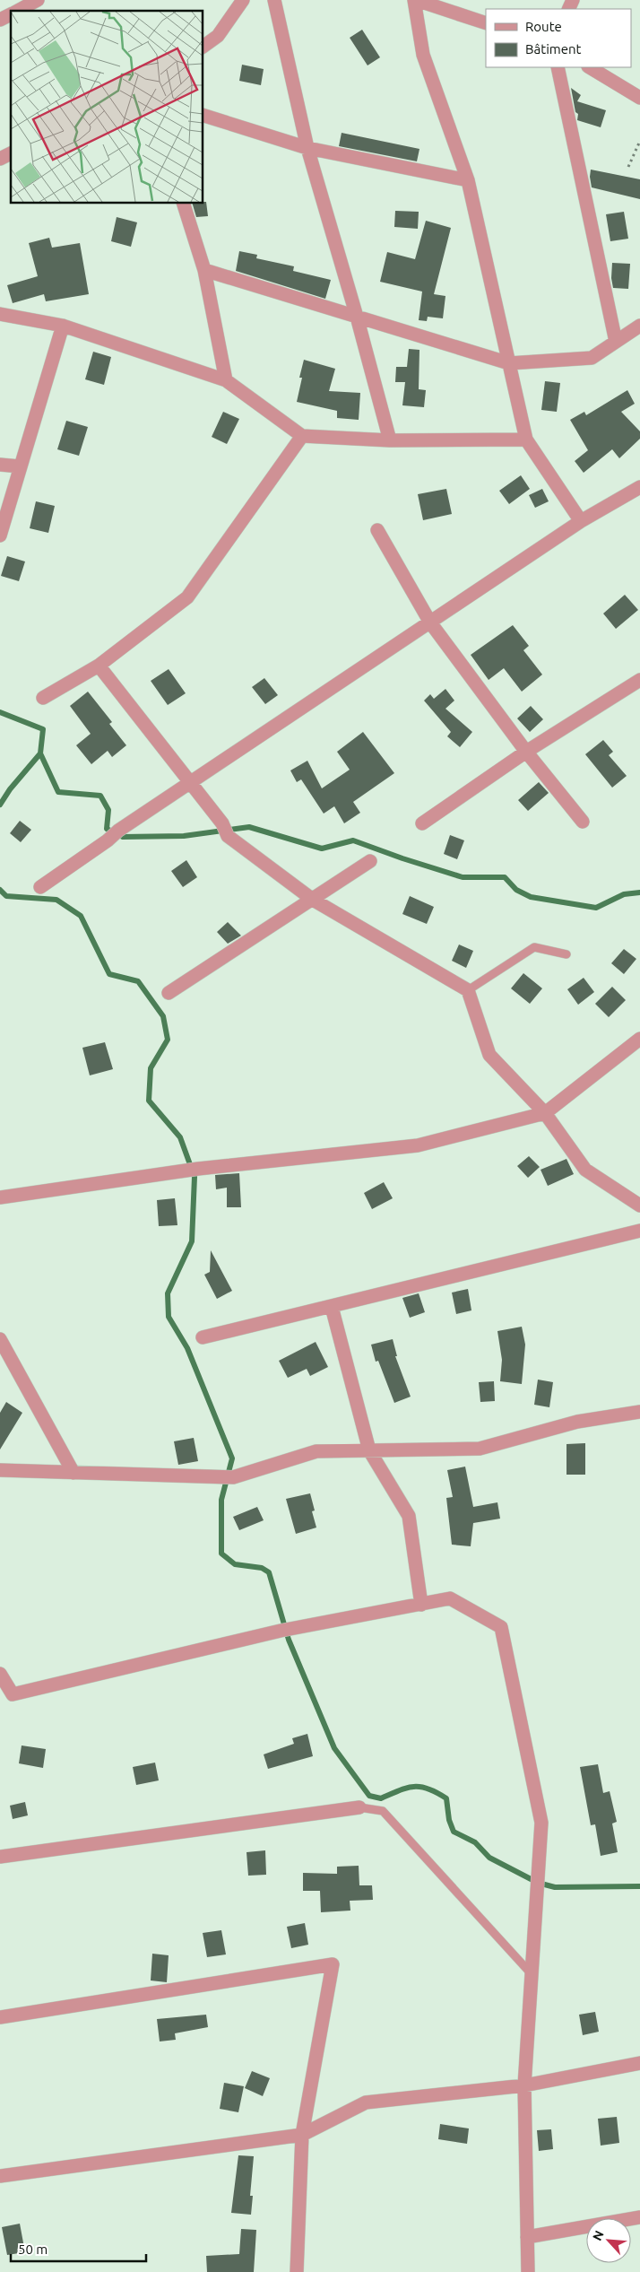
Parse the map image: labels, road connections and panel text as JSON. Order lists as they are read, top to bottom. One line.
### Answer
{"legend":["Route","Bâtiment"],"scale_bar":"50 m","north":"top left"}
